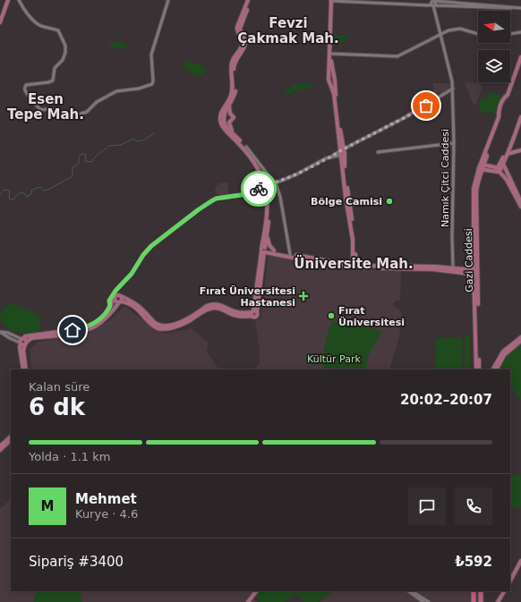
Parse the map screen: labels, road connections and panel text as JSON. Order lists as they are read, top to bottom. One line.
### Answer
{"streets":{"main road":["Gazi Caddesi"],"street":["Namık Çitci Caddesi"]},"districts":["Fevzi Çakmak Mah.","Esen Tepe Mah.","Üniversite Mah."],"parks":["Kültür Park"],"places":{"other":["Bölge Camisi","Fırat Üniversitesi"],"health":["Fırat Üniversitesi Hastanesi"]},"north":"left","page":{"heading":["6 dk","Kalan süre","20:02–20:07"],"panel":["Mehmet","Kurye · 4.6","Sipariş #3400","₺592"],"bar":"Yolda · 1.1 km","round":"M"}}
